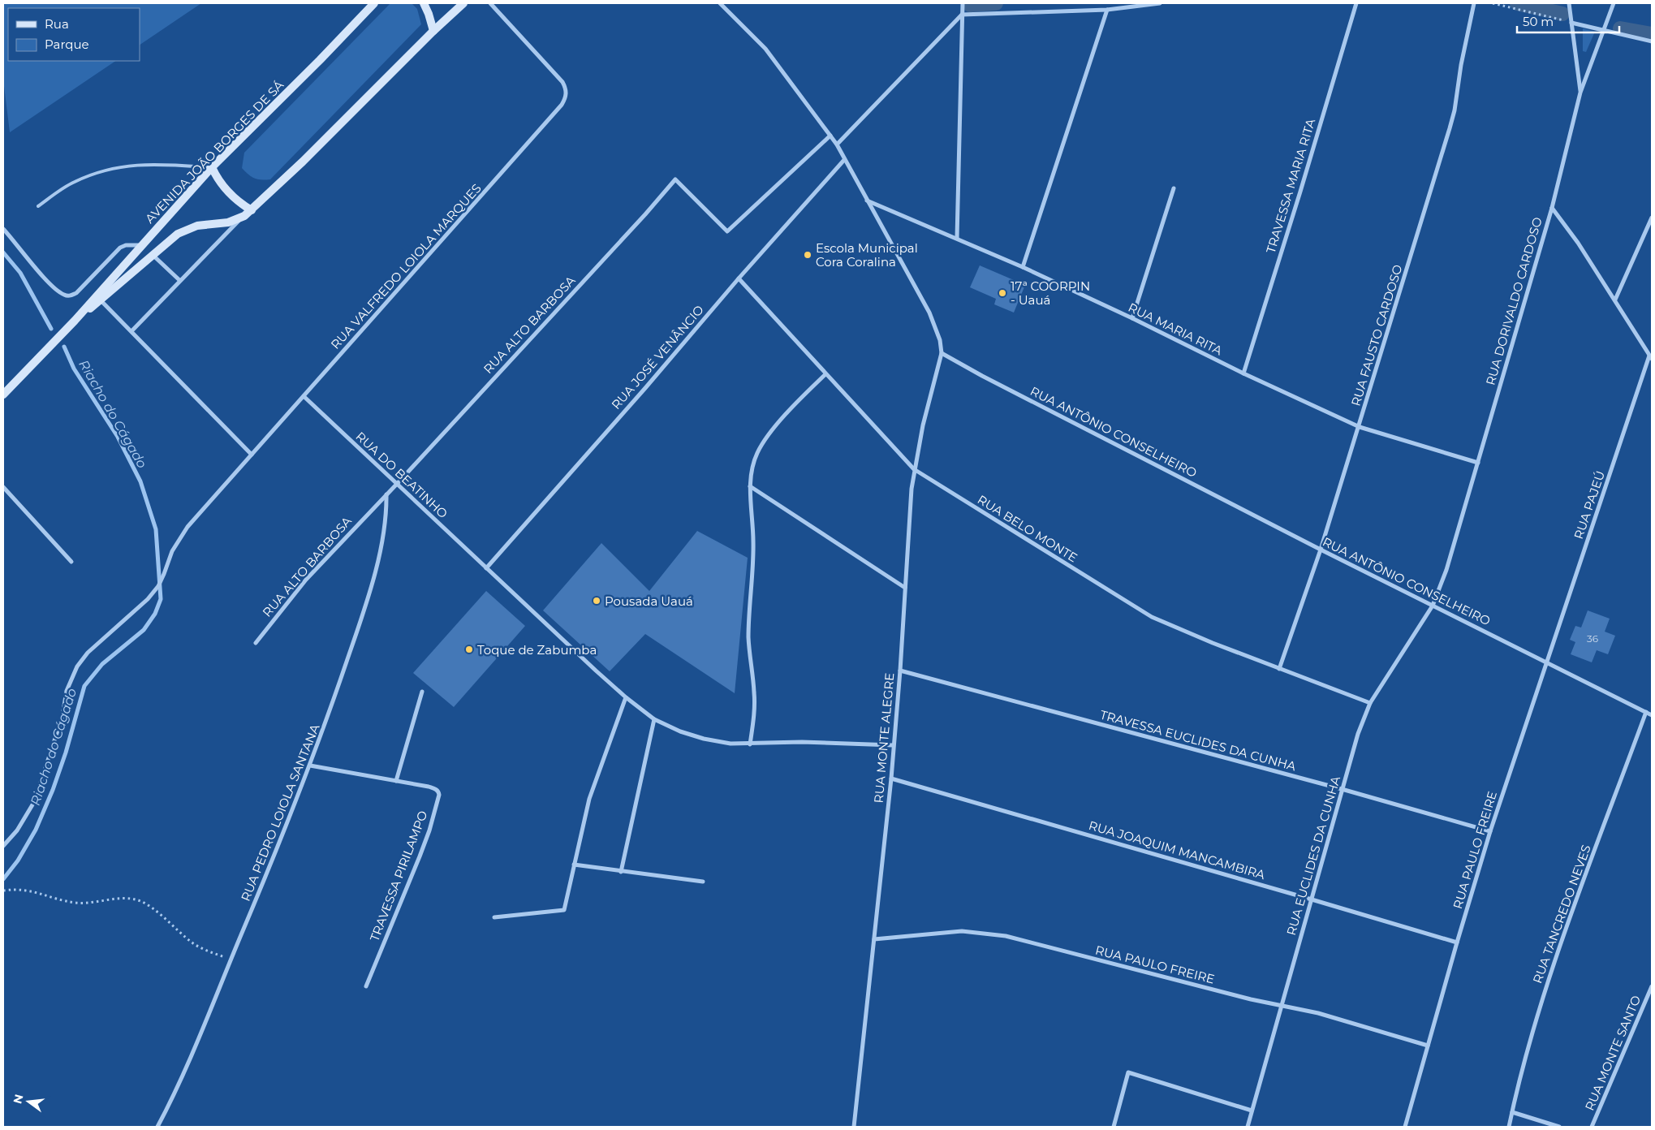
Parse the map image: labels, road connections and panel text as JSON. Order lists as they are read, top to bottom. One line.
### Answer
{"streets":{"main road":["AVENIDA JOÃO BORGES DE SÁ"],"street":["TRAVESSA MARIA RITA","RUA VALFREDO LOIOLA MARQUES","RUA DORIVALDO CARDOSO","RUA ALTO BARBOSA","RUA MARIA RITA","RUA FAUSTO CARDOSO","RUA JOSÉ VENÂNCIO","RUA ANTÔNIO CONSELHEIRO","RUA DO BEATINHO","RUA PAJEÚ","RUA BELO MONTE","RUA MONTE ALEGRE","TRAVESSA EUCLIDES DA CUNHA","RUA PEDRO LOIOLA SANTANA","RUA JOAQUIM MANCAMBIRA","RUA PAULO FREIRE","RUA EUCLIDES DA CUNHA","TRAVESSA PIRILAMPO","RUA TANCREDO NEVES","RUA MONTE SANTO"]},"crossings":[["TRAVESSA MARIA RITA","RUA MARIA RITA"],["RUA VALFREDO LOIOLA MARQUES","RUA DO BEATINHO"],["RUA DORIVALDO CARDOSO","RUA MARIA RITA"],["RUA DORIVALDO CARDOSO","RUA ANTÔNIO CONSELHEIRO"],["RUA DORIVALDO CARDOSO","RUA EUCLIDES DA CUNHA"],["RUA ALTO BARBOSA","RUA DO BEATINHO"],["RUA ALTO BARBOSA","RUA PEDRO LOIOLA SANTANA"],["RUA MARIA RITA","RUA FAUSTO CARDOSO"],["RUA FAUSTO CARDOSO","RUA ANTÔNIO CONSELHEIRO"],["RUA FAUSTO CARDOSO","RUA BELO MONTE"],["RUA JOSÉ VENÂNCIO","RUA DO BEATINHO"],["RUA JOSÉ VENÂNCIO","RUA BELO MONTE"],["RUA ANTÔNIO CONSELHEIRO","RUA PAJEÚ"],["RUA ANTÔNIO CONSELHEIRO","RUA MONTE ALEGRE"],["RUA ANTÔNIO CONSELHEIRO","RUA PAULO FREIRE"],["RUA ANTÔNIO CONSELHEIRO","RUA EUCLIDES DA CUNHA"],["RUA ANTÔNIO CONSELHEIRO","RUA TANCREDO NEVES"],["RUA PAJEÚ","RUA PAULO FREIRE"],["RUA BELO MONTE","RUA MONTE ALEGRE"],["RUA BELO MONTE","RUA EUCLIDES DA CUNHA"],["RUA MONTE ALEGRE","TRAVESSA EUCLIDES DA CUNHA"],["RUA MONTE ALEGRE","RUA JOAQUIM MANCAMBIRA"],["RUA MONTE ALEGRE","RUA PAULO FREIRE"],["TRAVESSA EUCLIDES DA CUNHA","RUA PAULO FREIRE"],["TRAVESSA EUCLIDES DA CUNHA","RUA EUCLIDES DA CUNHA"],["RUA PEDRO LOIOLA SANTANA","TRAVESSA PIRILAMPO"],["RUA JOAQUIM MANCAMBIRA","RUA PAULO FREIRE"],["RUA JOAQUIM MANCAMBIRA","RUA EUCLIDES DA CUNHA"],["RUA PAULO FREIRE","RUA EUCLIDES DA CUNHA"]],"water":["Riacho do Cágado"],"places":["Escola Municipal Cora Coralina","17ª COORPIN - Uauá","Pousada Uauá","Toque de Zabumba"],"house_numbers":["36"],"legend":["Rua","Parque"],"scale_bar":"50 m","north":"left"}
